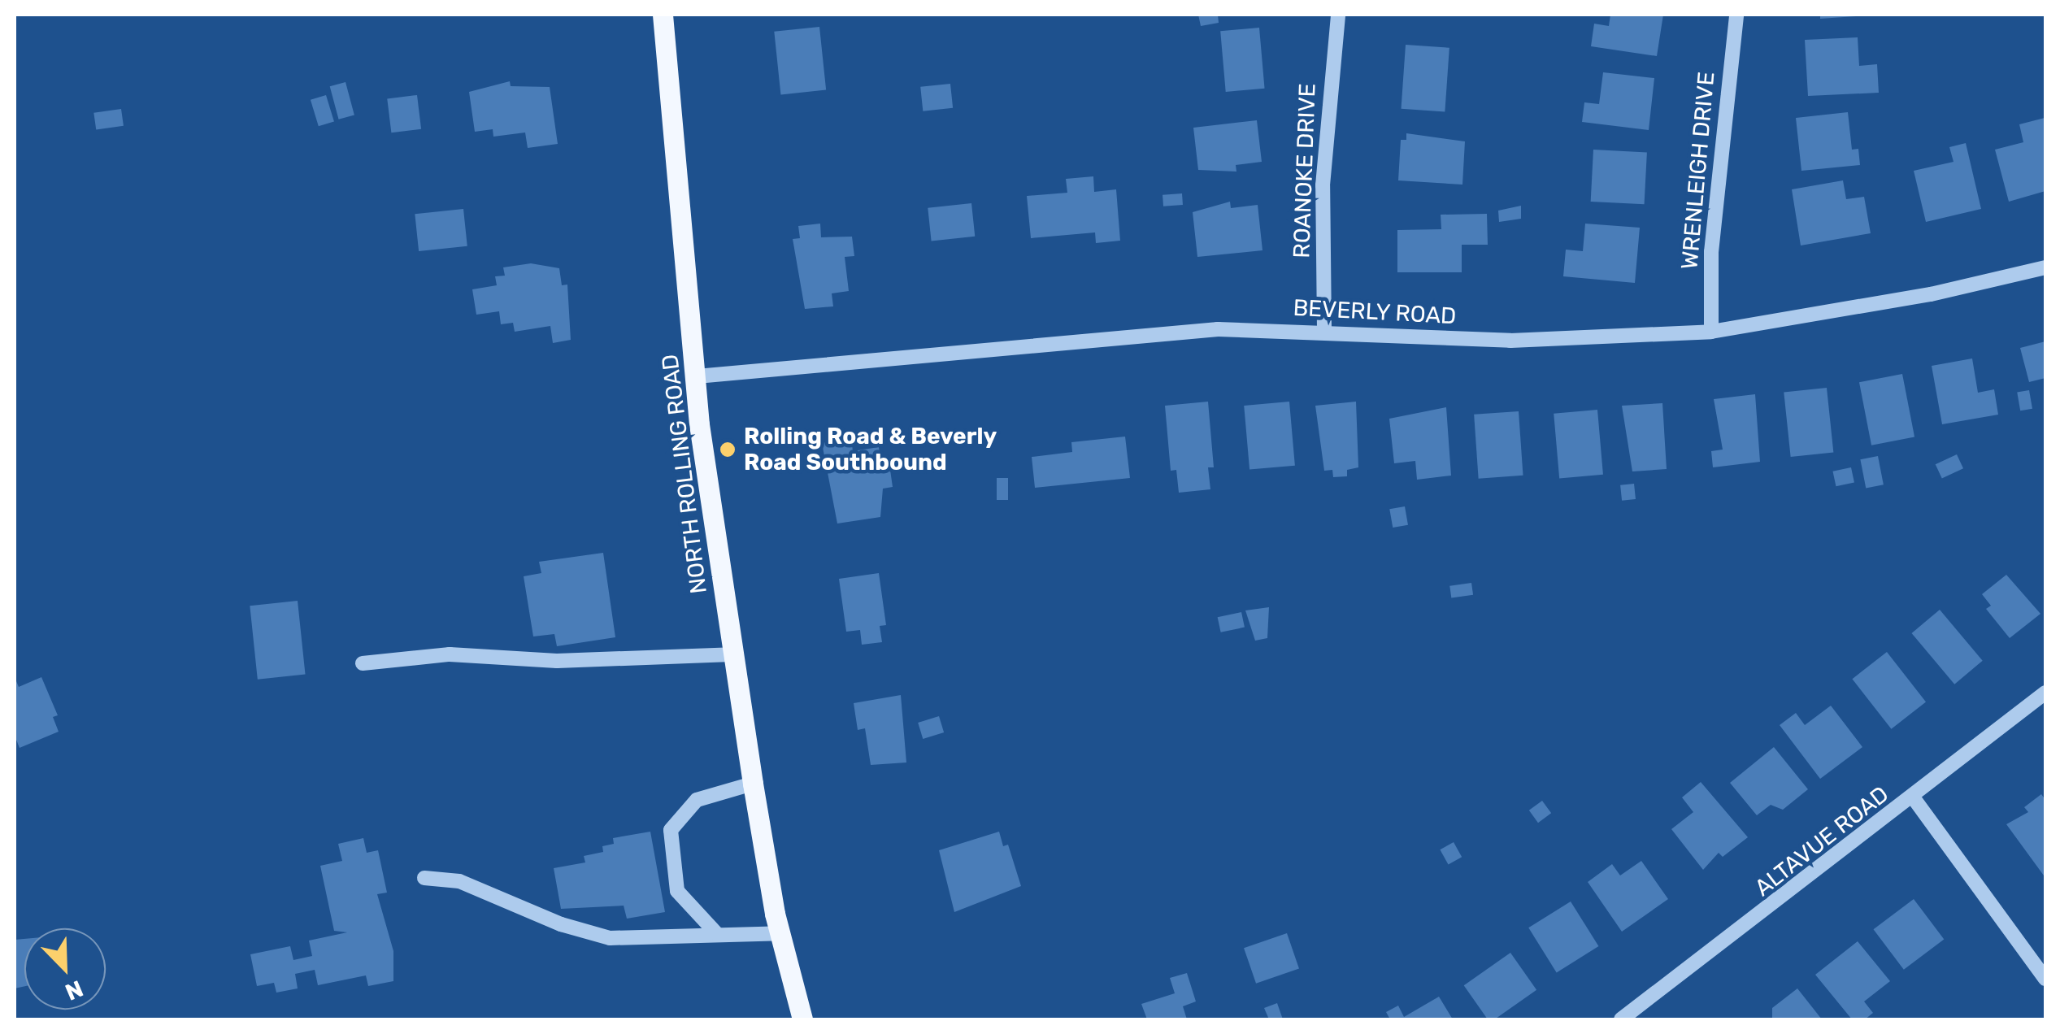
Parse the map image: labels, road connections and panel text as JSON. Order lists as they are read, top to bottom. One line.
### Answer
{"streets":{"main road":["NORTH ROLLING ROAD"],"street":["ROANOKE DRIVE","WRENLEIGH DRIVE","BEVERLY ROAD","ALTAVUE ROAD"]},"crossings":[["ROANOKE DRIVE","BEVERLY ROAD"],["WRENLEIGH DRIVE","BEVERLY ROAD"],["BEVERLY ROAD","NORTH ROLLING ROAD"]],"places":["Rolling Road & Beverly Road Southbound"],"north":"bottom right"}
